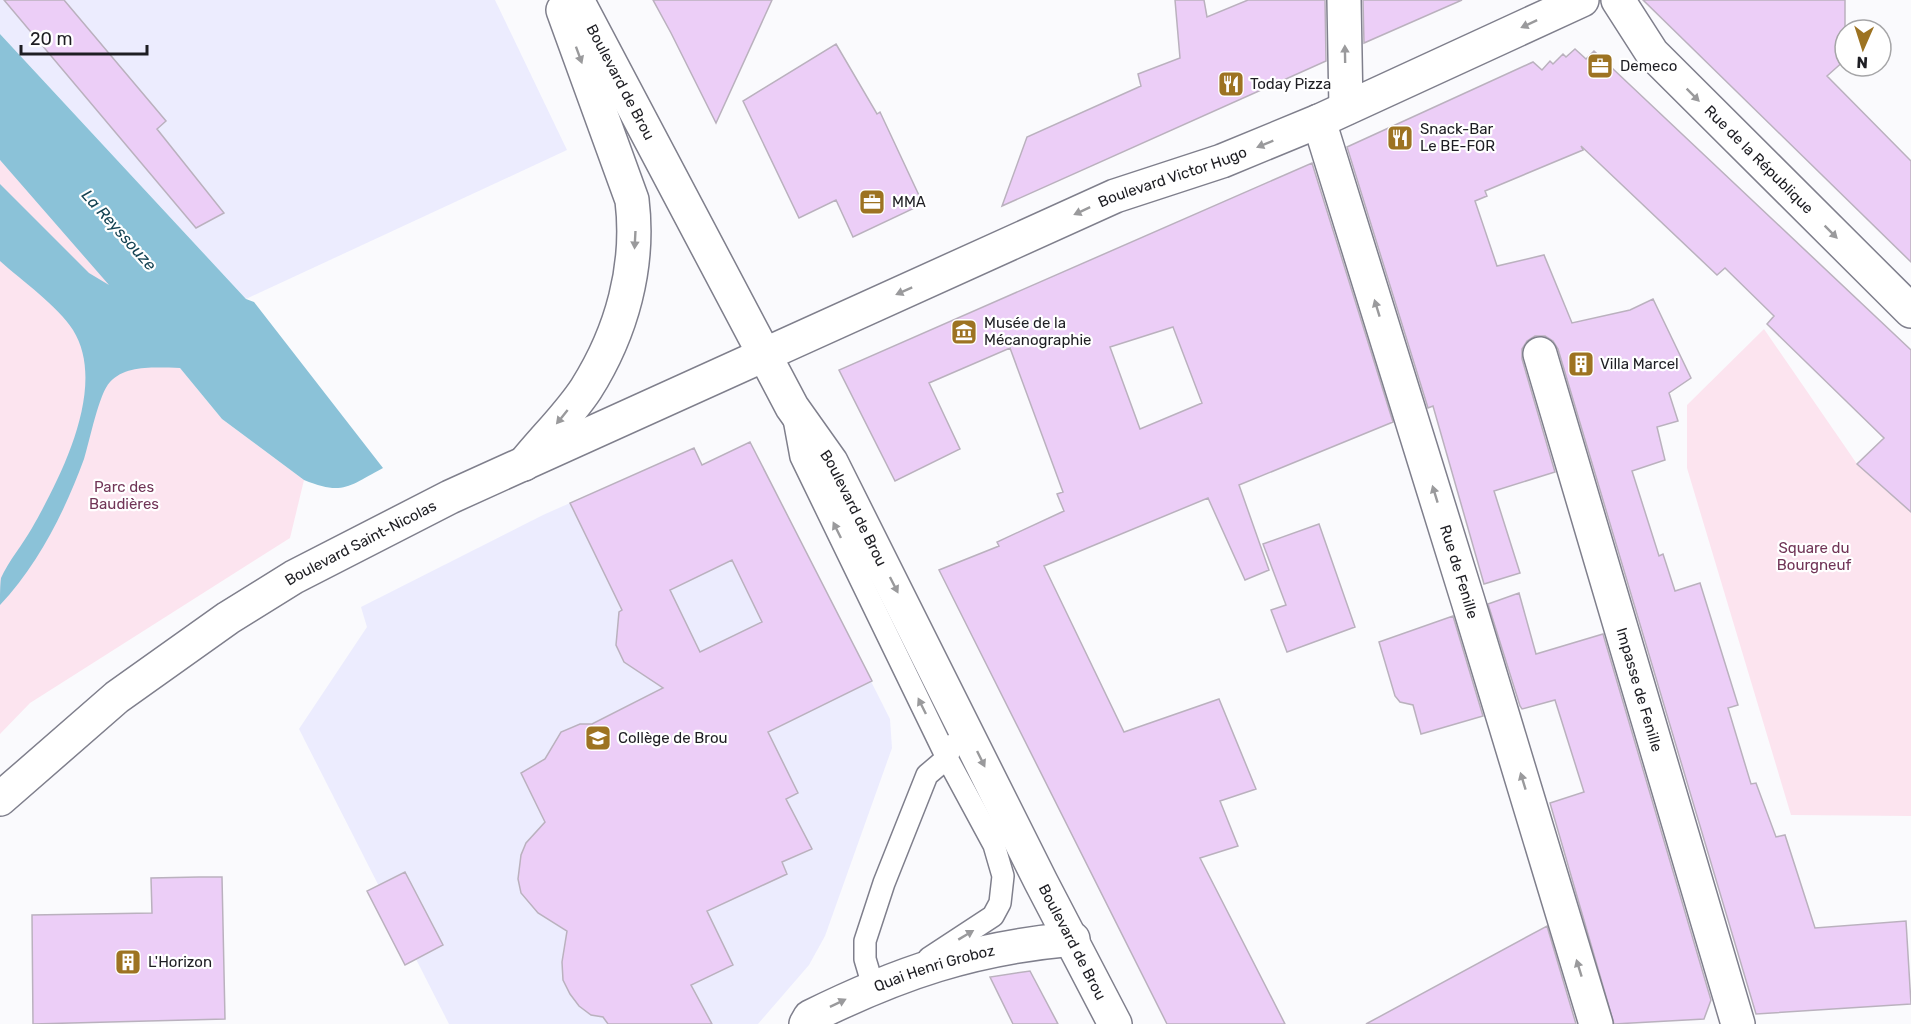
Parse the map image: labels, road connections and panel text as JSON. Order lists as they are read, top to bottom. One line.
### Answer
{"streets":{"main road":["Boulevard de Brou","Rue de la République","Boulevard Victor Hugo","Boulevard Saint-Nicolas","Rue de Fenille","Impasse de Fenille","Quai Henri Groboz"]},"crossings":[["Boulevard de Brou","Boulevard Victor Hugo"],["Boulevard de Brou","Boulevard Saint-Nicolas"],["Boulevard de Brou","Quai Henri Groboz"],["Boulevard Victor Hugo","Boulevard Saint-Nicolas"],["Boulevard Victor Hugo","Rue de Fenille"]],"one_way":["Boulevard de Brou","Rue de la République","Boulevard Victor Hugo","Rue de Fenille"],"water":["La Reyssouze"],"parks":["Parc des Baudières","Square du Bourgneuf"],"places":{"office":["Demeco","MMA"],"restaurant":["Today Pizza","Snack-Bar Le BE-FOR"],"museum":["Musée de la Mécanographie"],"building":["Villa Marcel","L'Horizon"],"school or university":["Collège de Brou"]},"scale_bar":"20 m","north":"bottom"}
